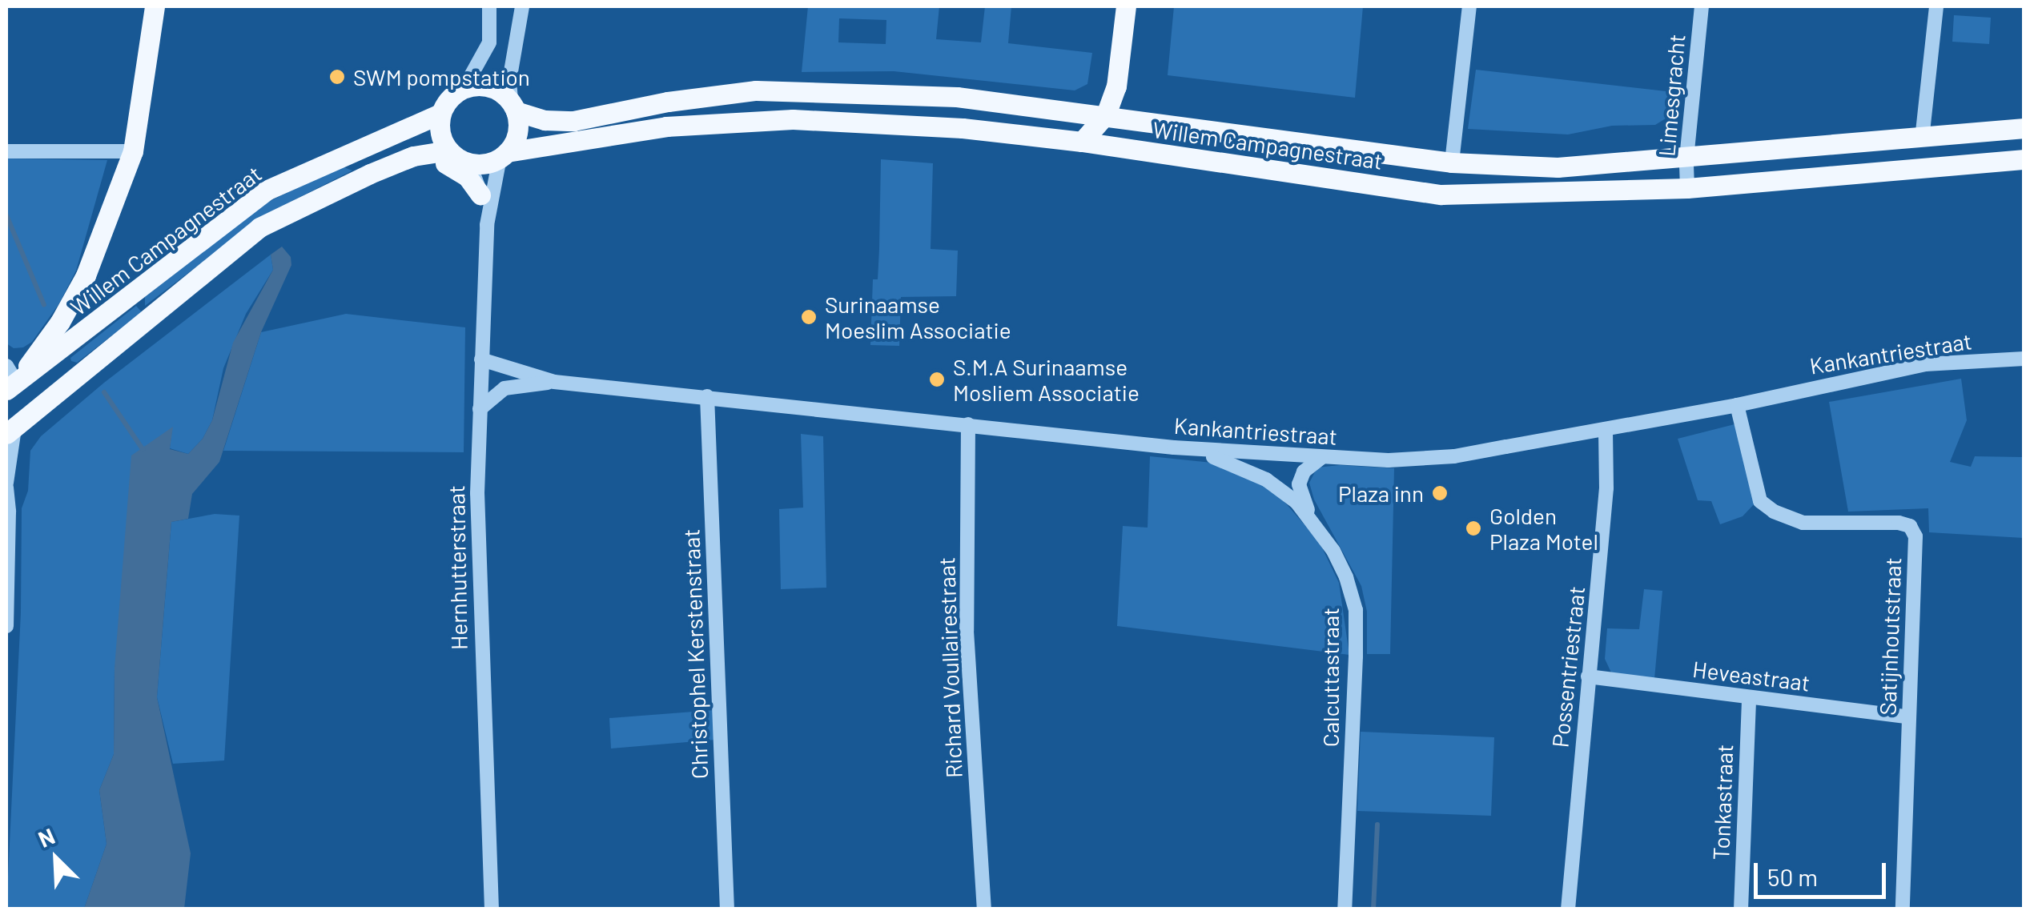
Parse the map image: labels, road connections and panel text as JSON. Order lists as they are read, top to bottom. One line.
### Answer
{"streets":{"main road":["Willem Campagnestraat"],"street":["Limesgracht","Kankantriestraat","Hernhutterstraat","Satijnhoutstraat","Christophel Kerstenstraat","Possentriestraat","Richard Voullairestraat","Heveastraat","Calcuttastraat","Tonkastraat"]},"crossings":[["Limesgracht","Willem Campagnestraat"],["Willem Campagnestraat","Hernhutterstraat"],["Kankantriestraat","Hernhutterstraat"],["Kankantriestraat","Satijnhoutstraat"],["Kankantriestraat","Christophel Kerstenstraat"],["Kankantriestraat","Possentriestraat"],["Kankantriestraat","Richard Voullairestraat"],["Kankantriestraat","Calcuttastraat"],["Satijnhoutstraat","Heveastraat"],["Possentriestraat","Heveastraat"],["Heveastraat","Tonkastraat"]],"places":["SWM pompstation","Surinaamse Moeslim Associatie","S.M.A Surinaamse Mosliem Associatie","Plaza inn","Golden Plaza Motel"],"scale_bar":"50 m","north":"top left"}
